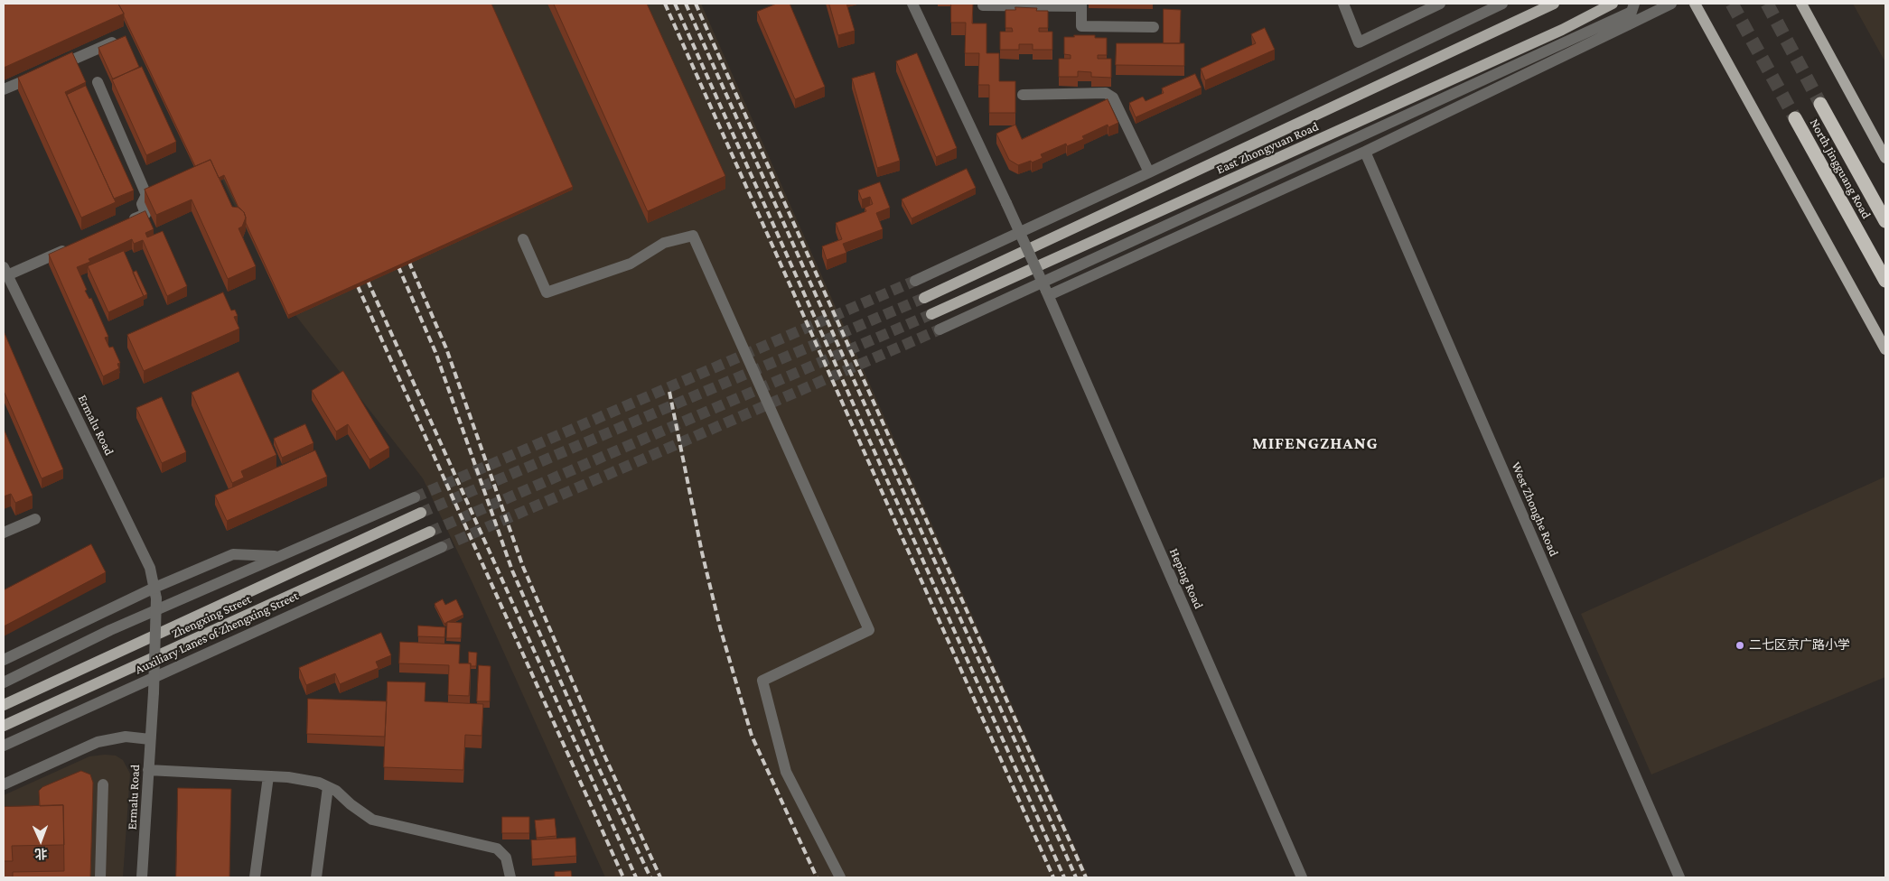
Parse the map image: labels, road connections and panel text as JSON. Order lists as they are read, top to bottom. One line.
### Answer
{"streets":{"highway":["North Jingguang Road"],"main road":["East Zhongyuan Road","Zhengxing Street"],"street":["Ermalu Road","West Zhonghe Road","Heping Road","Auxiliary Lanes of Zhengxing Street"]},"districts":["MIFENGZHANG"],"places":["二七区京广路小学"],"north":"bottom"}
